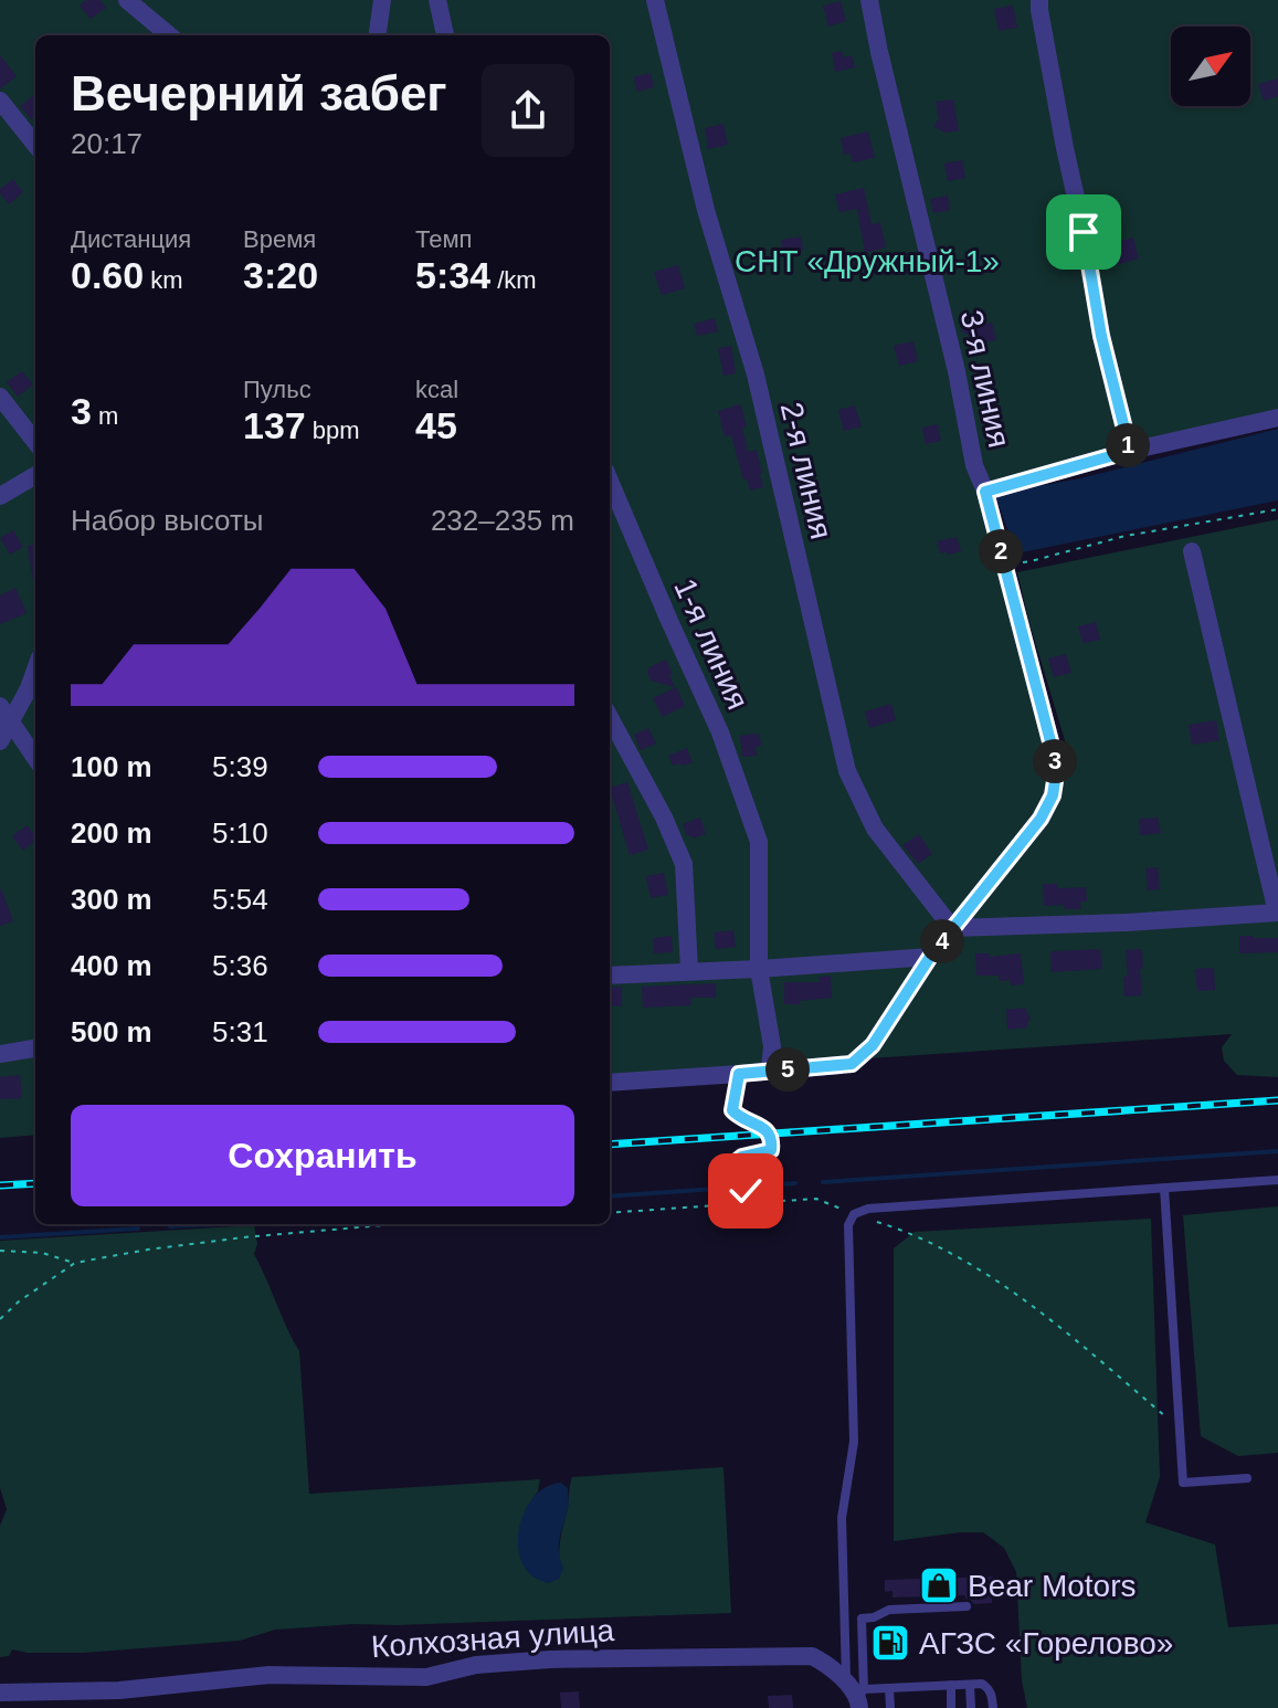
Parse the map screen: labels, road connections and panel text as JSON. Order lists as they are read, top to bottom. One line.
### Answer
{"streets":{"street":["3-я линия","2-я линия","1-я линия","Колхозная улица"]},"crossings":[["3-я линия","2-я линия"]],"parks":["СНТ «Дружный-1»"],"places":{"shop":["Bear Motors"],"fuel station":["АГЗС «Горелово»"]},"north":"top right","page":{"heading":["Вечерний забег","20:17"],"stats":[["Дистанция","0.60 km"],["Время","3:20"],["Темп","5:34 /km"],["3 m"],["Пульс","137 bpm"],["kcal","45"]],"pins":["1","2","3","4","5"],"chart":["Набор высоты","232–235 m"],"list":[{"name":"100 m","note":"5:39"},{"name":"200 m","note":"5:10"},{"name":"300 m","note":"5:54"},{"name":"400 m","note":"5:36"},{"name":"500 m","note":"5:31"}],"buttons":"Сохранить"}}
